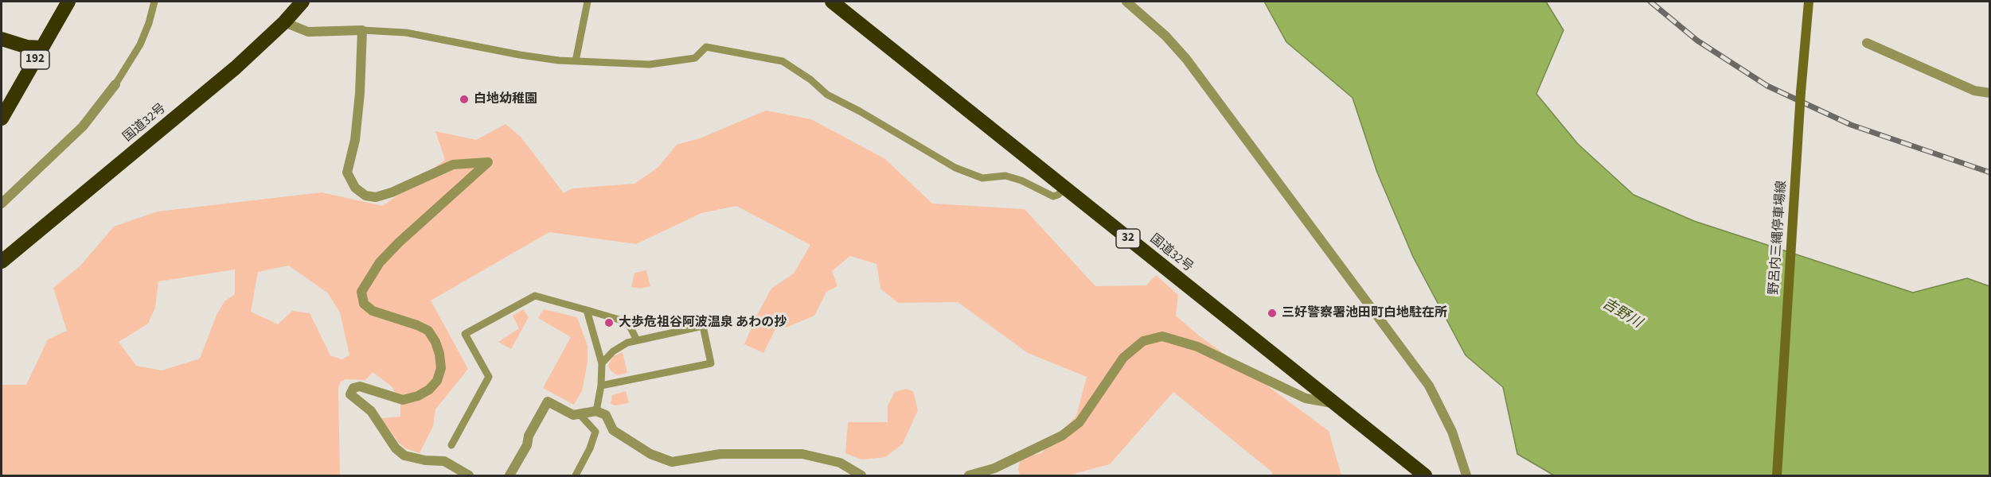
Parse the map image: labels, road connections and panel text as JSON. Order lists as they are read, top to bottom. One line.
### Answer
{"streets":{"highway":["192","国道32号","32"],"main road":["野呂内三縄停車場線"]},"water":["吉野川"],"places":["白地幼稚園","三好警察署池田町白地駐在所","大歩危祖谷阿波温泉 あわの抄"]}
